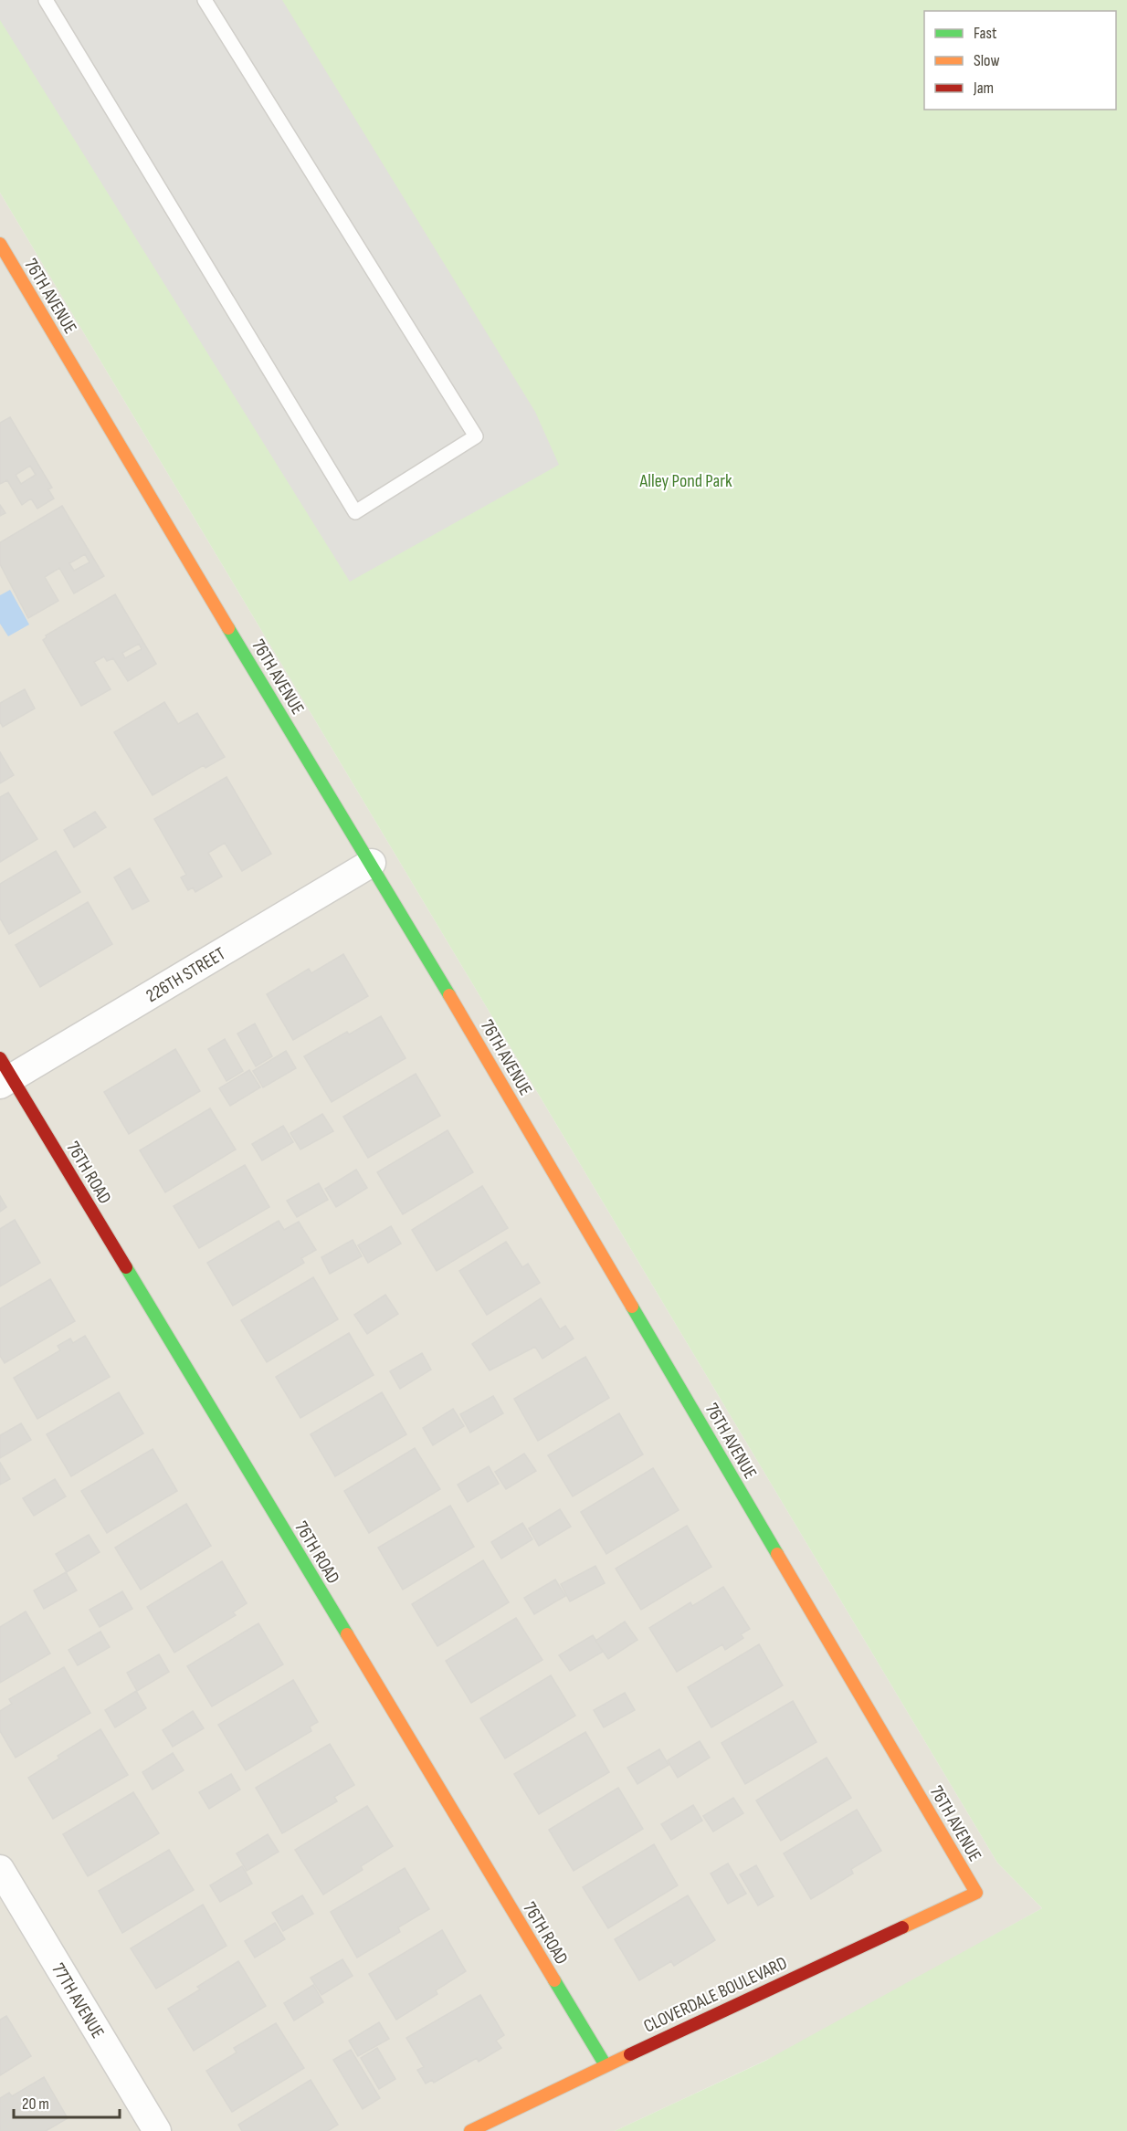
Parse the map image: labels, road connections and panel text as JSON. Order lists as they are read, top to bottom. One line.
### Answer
{"streets":{"street":["76TH AVENUE","226TH STREET","76TH ROAD","CLOVERDALE BOULEVARD","77TH AVENUE"]},"crossings":[["76TH AVENUE","226TH STREET"],["76TH AVENUE","CLOVERDALE BOULEVARD"],["226TH STREET","76TH ROAD"],["76TH ROAD","CLOVERDALE BOULEVARD"]],"parks":["Alley Pond Park"],"legend":["Fast","Slow","Jam"],"scale_bar":"20 m"}
